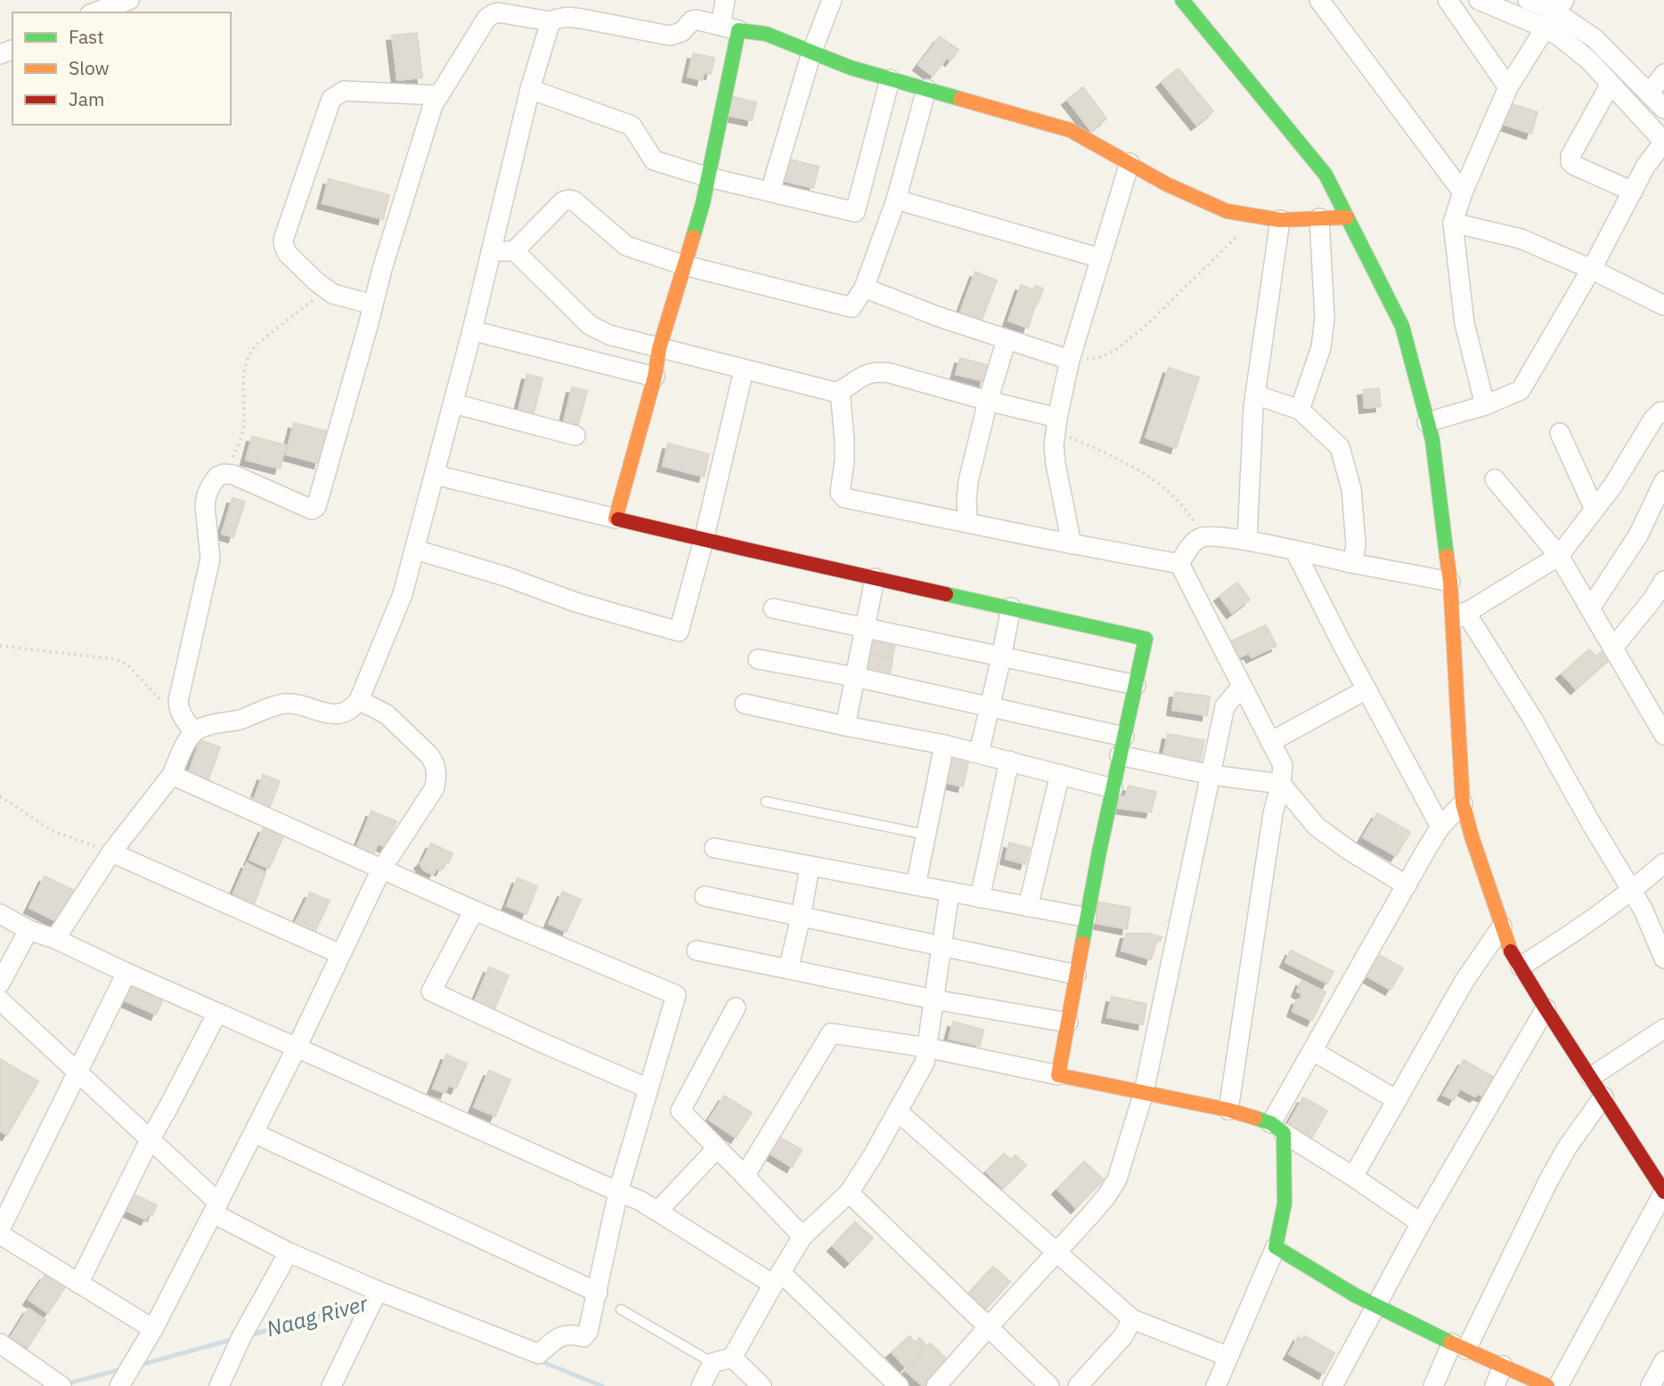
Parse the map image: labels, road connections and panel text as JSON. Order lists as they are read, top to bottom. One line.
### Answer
{"water":["Naag River"],"legend":["Fast","Slow","Jam"]}
